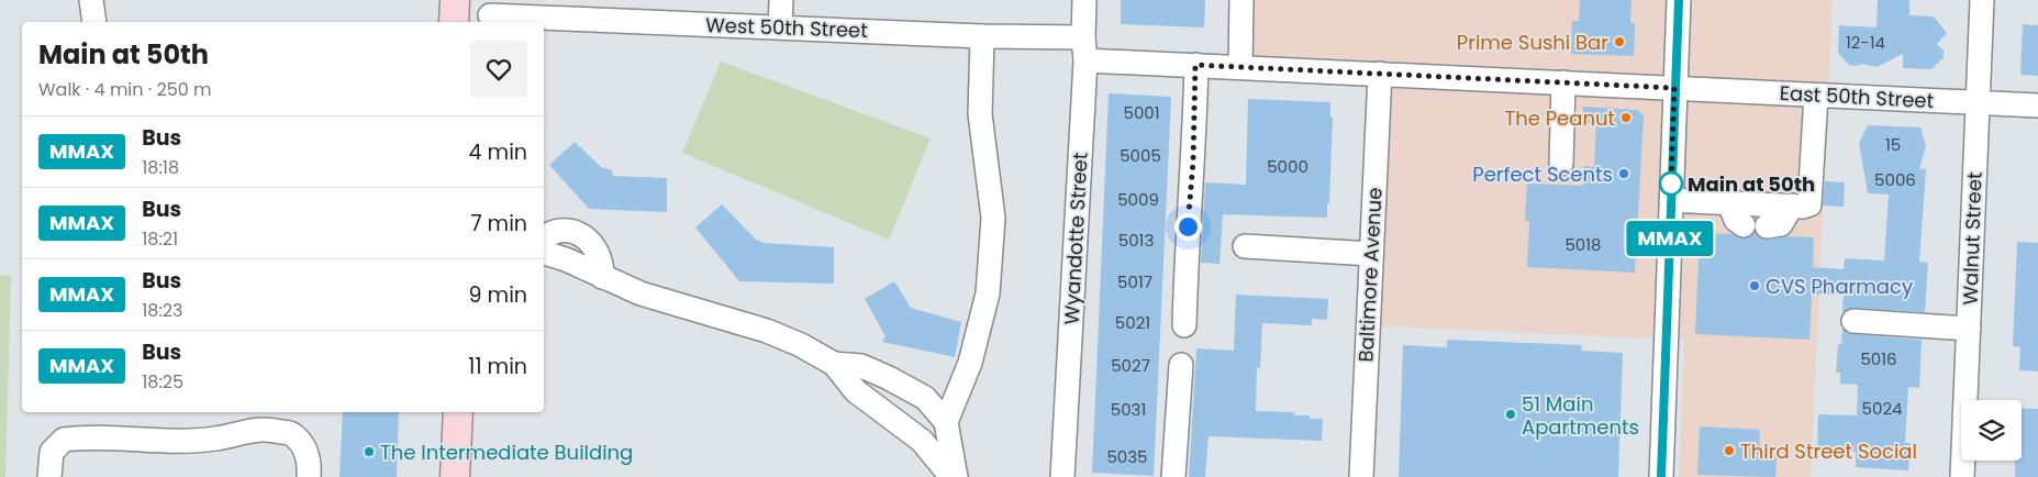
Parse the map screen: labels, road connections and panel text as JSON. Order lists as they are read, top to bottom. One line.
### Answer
{"streets":{"street":["West 50th Street","East 50th Street","Wyandotte Street","Walnut Street","Baltimore Avenue"]},"crossings":[["West 50th Street","East 50th Street"],["West 50th Street","Wyandotte Street"],["West 50th Street","Baltimore Avenue"],["East 50th Street","Walnut Street"]],"places":["Prime Sushi Bar","The Peanut","Perfect Scents","Main at 50th","CVS Pharmacy","51 Main Apartments","Third Street Social","The Intermediate Building"],"lines":["bus line MMAX"],"house_numbers":["12-14","5001","15","5005","5000","5006","5009","5013","5018","5017","5021","5016","5027","5024","5031","5035"],"page":{"on_map":"MMAX","heading":["Main at 50th","Walk · 4 min · 250 m"],"list":[{"mark":"MMAX","name":"Bus","note":"18:18","value":"4 min"},{"mark":"MMAX","name":"Bus","note":"18:21","value":"7 min"},{"mark":"MMAX","name":"Bus","note":"18:23","value":"9 min"},{"mark":"MMAX","name":"Bus","note":"18:25","value":"11 min"}]}}
